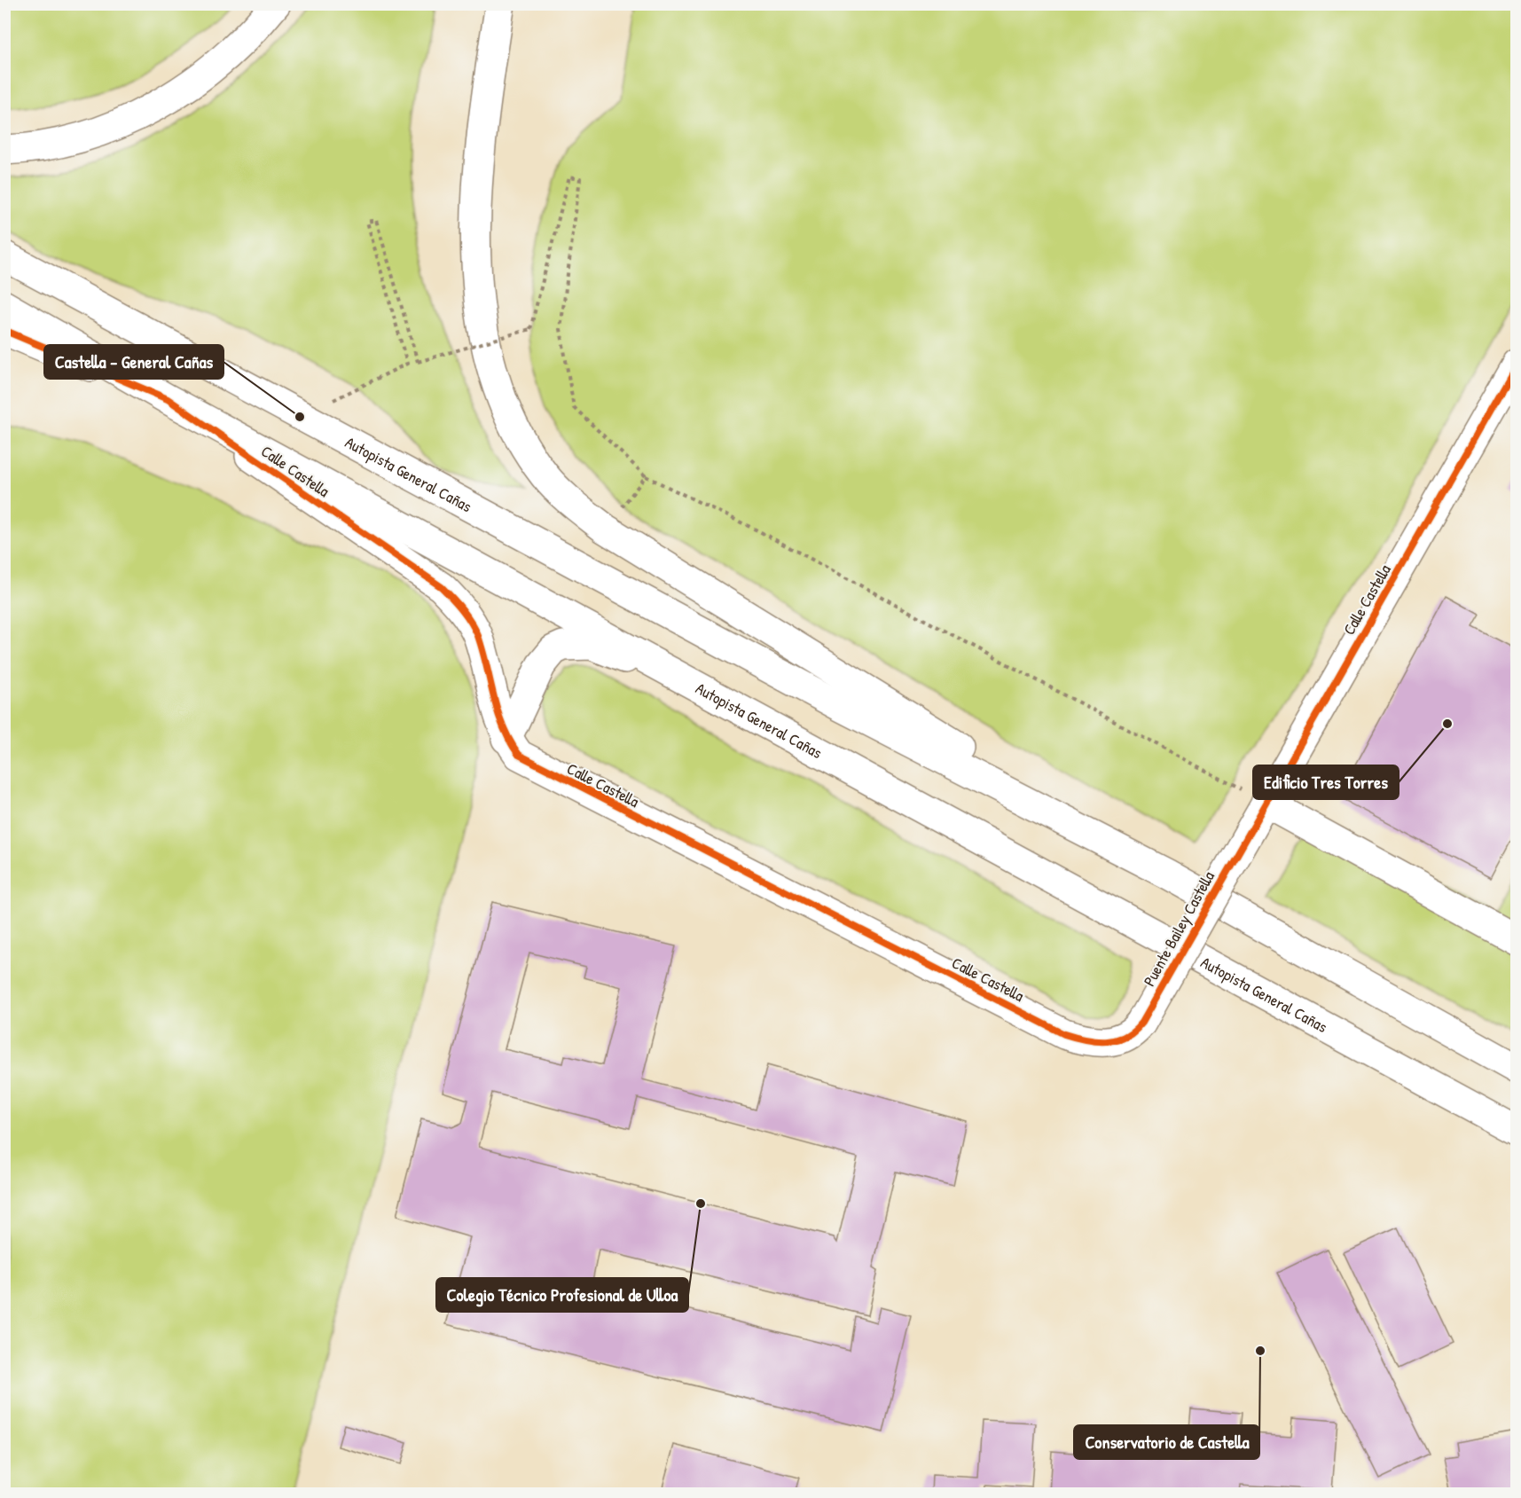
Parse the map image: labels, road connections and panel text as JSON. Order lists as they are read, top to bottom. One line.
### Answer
{"streets":{"main road":["Calle Castella","Autopista General Cañas","Puente Bailey Castella"]},"crossings":[["Calle Castella","Autopista General Cañas"],["Calle Castella","Puente Bailey Castella"]],"places":["Castella - General Cañas","Edificio Tres Torres","Colegio Técnico Profesional de Ulloa","Conservatorio de Castella"]}
